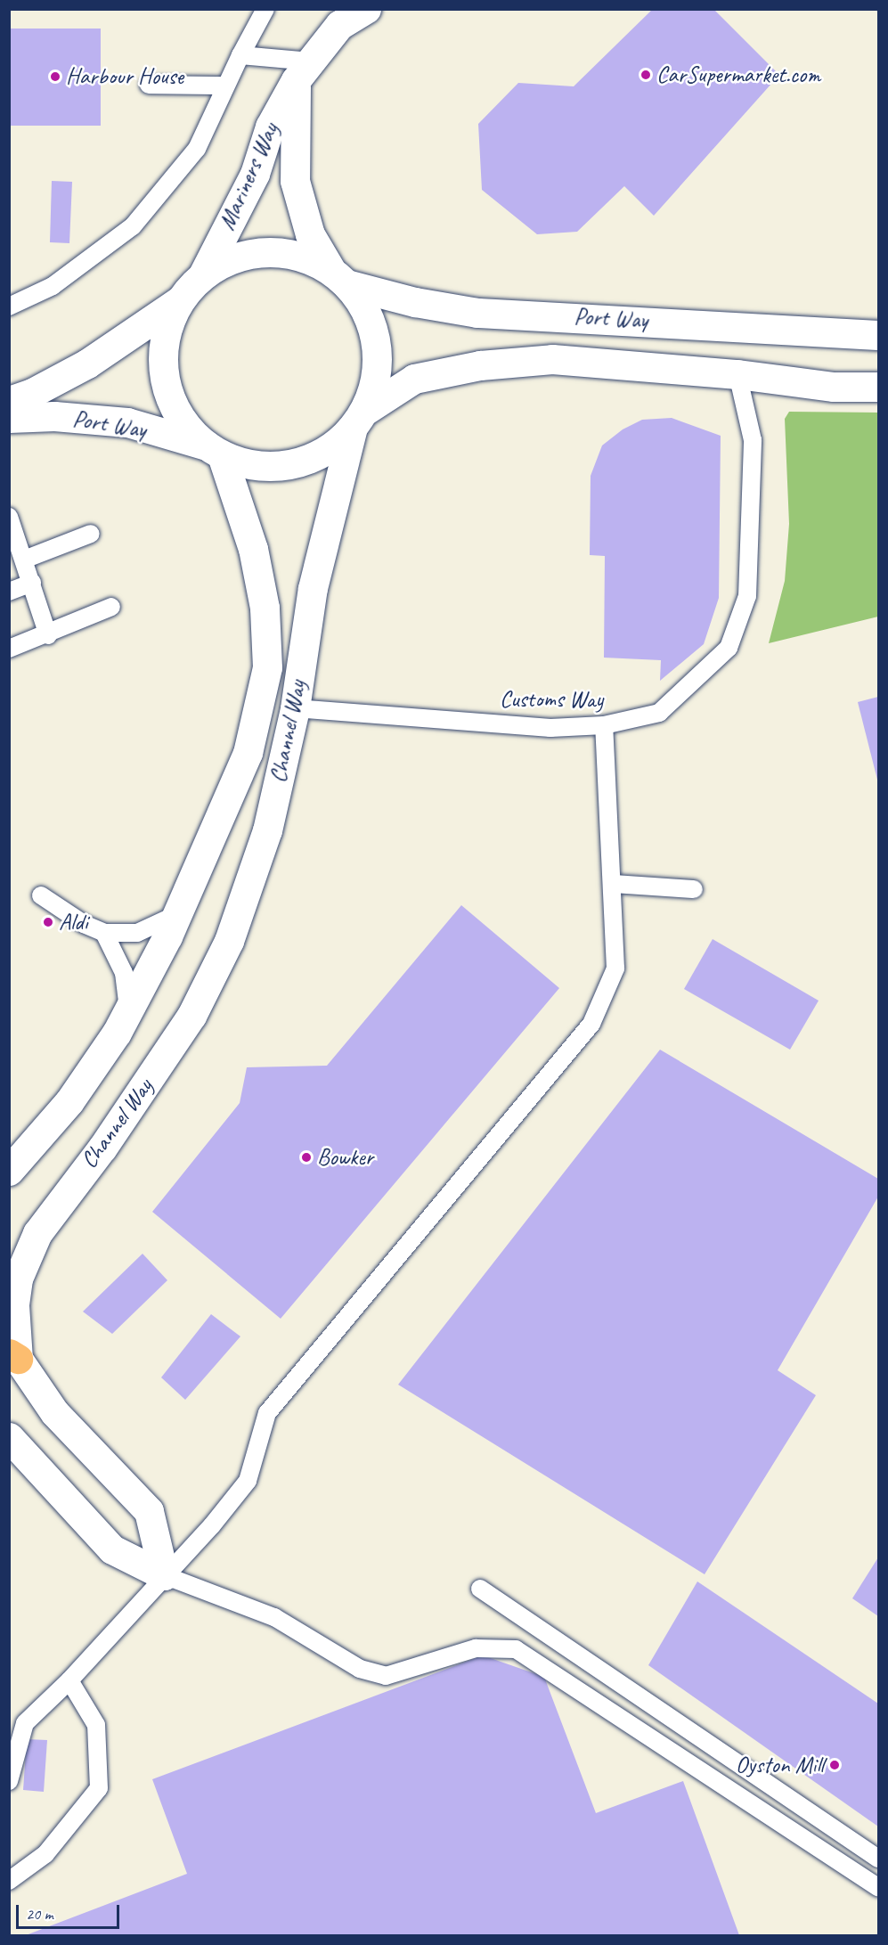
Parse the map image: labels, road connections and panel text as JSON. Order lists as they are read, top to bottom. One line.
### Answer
{"streets":{"street":["Mariners Way","Port Way","Channel Way"],"lane":["Customs Way"]},"crossings":[["Mariners Way","Port Way"],["Mariners Way","Channel Way"],["Port Way","Customs Way"],["Port Way","Channel Way"],["Customs Way","Channel Way"]],"places":["CarSupermarket.com","Harbour House","Aldi","Bowker","Oyston Mill"],"scale_bar":"20 m"}
